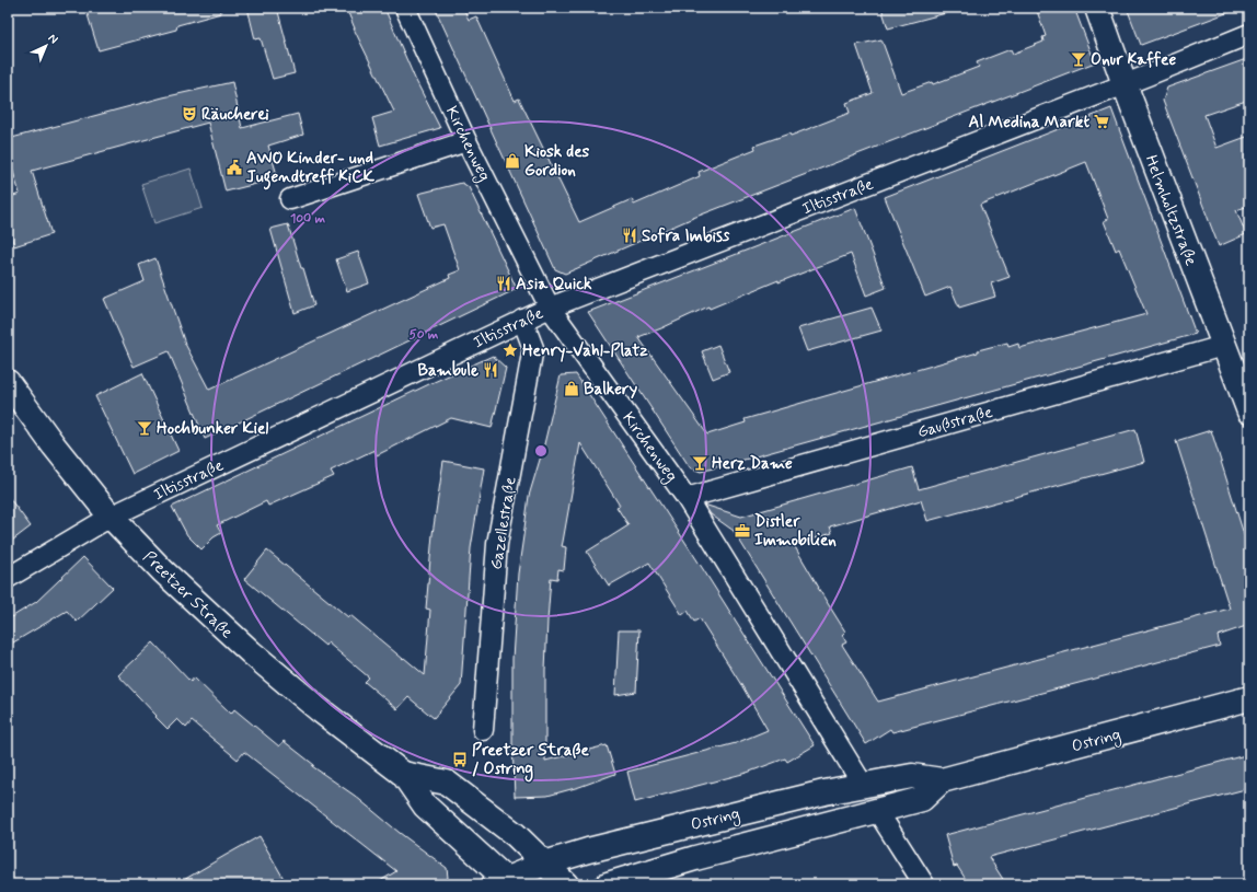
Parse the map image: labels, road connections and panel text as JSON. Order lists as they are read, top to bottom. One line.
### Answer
{"streets":{"main road":["Helmholtzstraße","Preetzer Straße","Ostring"],"street":["Kirchenweg","Iltisstraße","Gaußstraße","Gazellestraße"]},"crossings":[["Kirchenweg","Iltisstraße"],["Kirchenweg","Gaußstraße"],["Kirchenweg","Ostring"],["Iltisstraße","Helmholtzstraße"],["Iltisstraße","Gazellestraße"],["Iltisstraße","Preetzer Straße"],["Helmholtzstraße","Gaußstraße"],["Preetzer Straße","Ostring"]],"places":{"bar":["Onur Kaffee","Hochbunker Kiel","Herz Dame"],"theatre":["Räucherei"],"supermarket":["Al Medina Markt"],"shop":["Kiosk des Gordion","Balkery"],"public building":["AWO Kinder- und Jugendtreff KiCK"],"restaurant":["Sofra Imbiss","Asia Quick","Bambule"],"place":["Henry-Vahl-Platz"],"office":["Distler Immobilien"],"bus stop":["Preetzer Straße / Ostring"]},"north":"top right","rings":["100 m","50 m"]}
